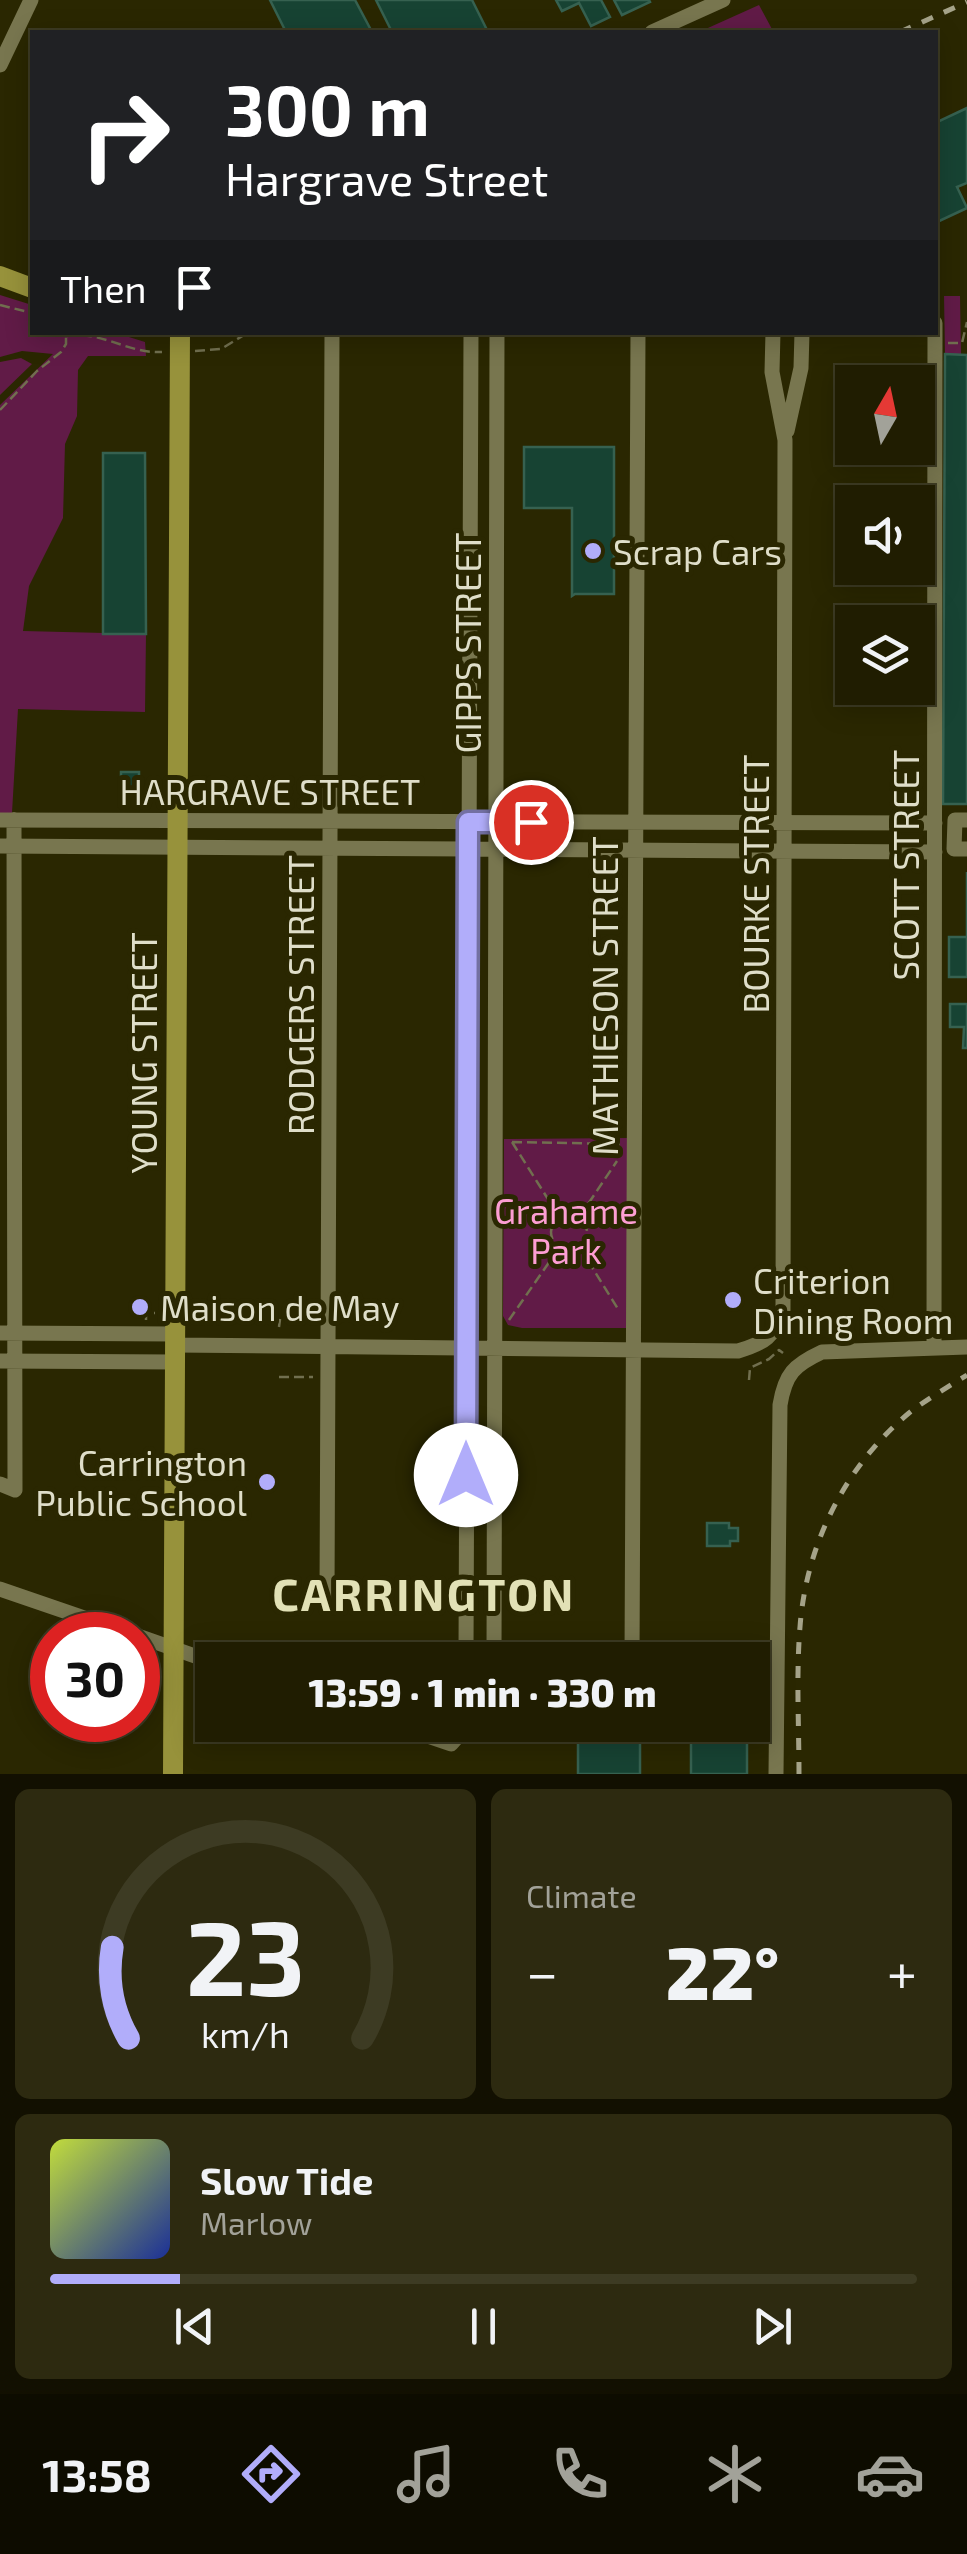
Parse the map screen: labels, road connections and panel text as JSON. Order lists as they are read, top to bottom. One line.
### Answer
{"streets":{"main road":["YOUNG STREET"],"street":["GIPPS STREET","HARGRAVE STREET","SCOTT STREET","BOURKE STREET","RODGERS STREET","MATHIESON STREET"]},"crossings":[["GIPPS STREET","HARGRAVE STREET"],["HARGRAVE STREET","SCOTT STREET"],["HARGRAVE STREET","BOURKE STREET"],["HARGRAVE STREET","RODGERS STREET"],["HARGRAVE STREET","MATHIESON STREET"],["HARGRAVE STREET","YOUNG STREET"],["BOURKE STREET","MATHIESON STREET"]],"districts":["CARRINGTON"],"parks":["Grahame Park"],"places":["Scrap Cars","Criterion Dining Room","Maison de May","Carrington Public School"],"north":"top","page":{"turn":["300 m","Hargrave Street"],"then":"Then","limit":"30","trip":"13:59 · 1 min · 330 m","tile":"Climate","heat":["−","22°","+"],"song":["Slow Tide","Marlow"],"tabs":"13:58","gauge":["23","km/h"]}}
